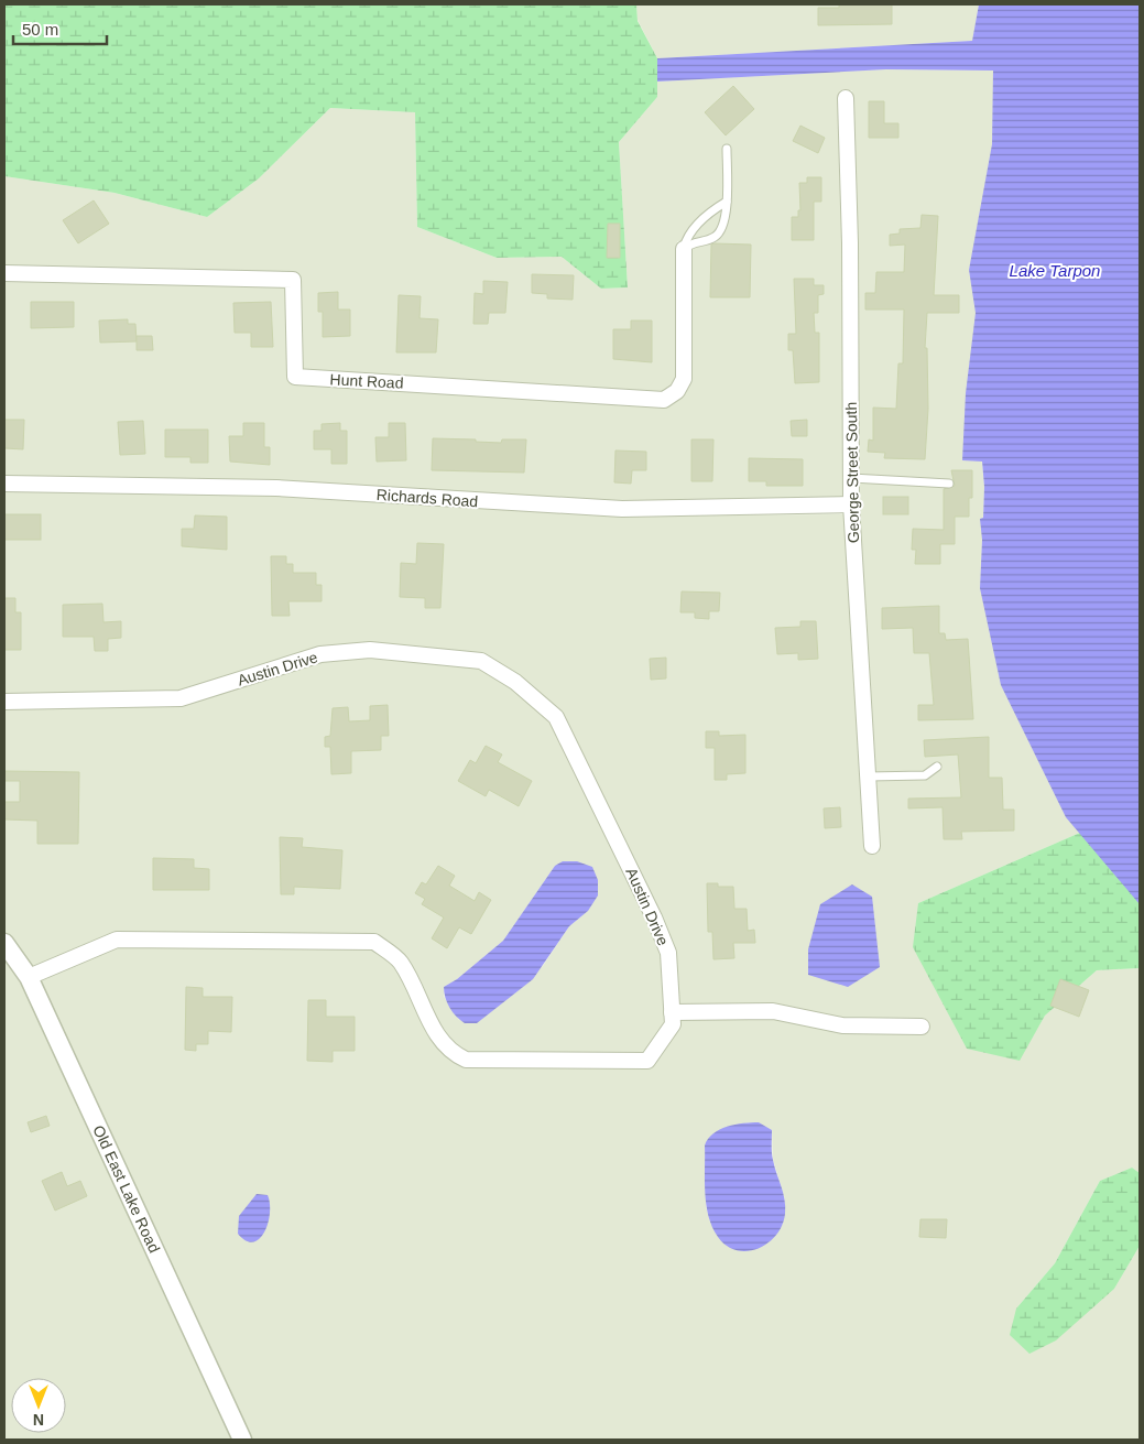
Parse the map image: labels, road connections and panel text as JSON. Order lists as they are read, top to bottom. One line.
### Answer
{"streets":{"street":["Hunt Road","George Street South","Richards Road","Austin Drive","Old East Lake Road"]},"crossings":[["George Street South","Richards Road"],["Austin Drive","Old East Lake Road"]],"water":["Lake Tarpon"],"scale_bar":"50 m","north":"bottom"}
